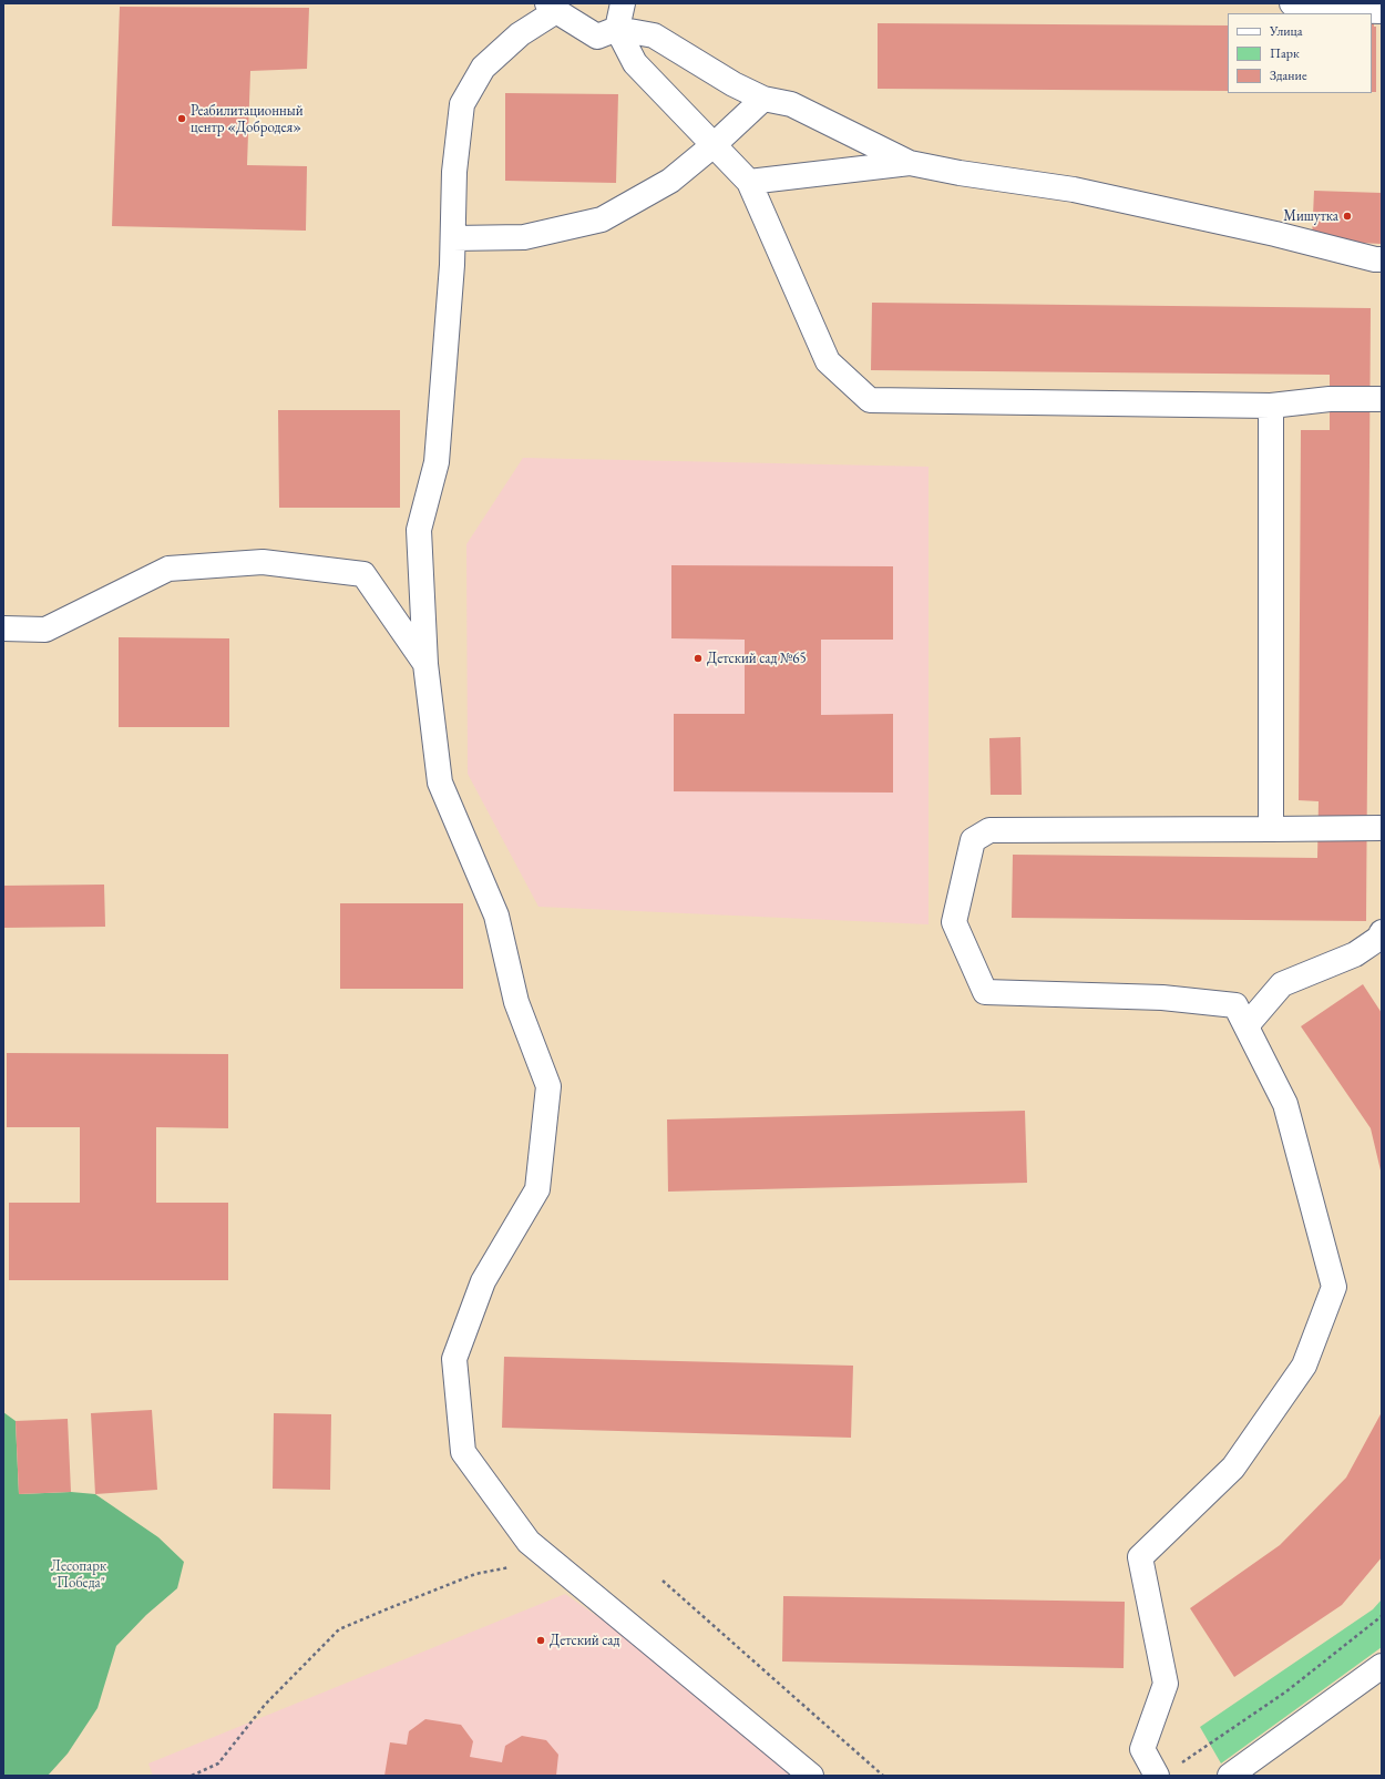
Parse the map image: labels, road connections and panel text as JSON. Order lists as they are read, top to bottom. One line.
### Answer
{"parks":["Лесопарк \"Победа\""],"places":["Реабилитационный центр «Добродея»","Мишутка","Детский сад №65","Детский сад"],"legend":["Улица","Парк","Здание"]}
